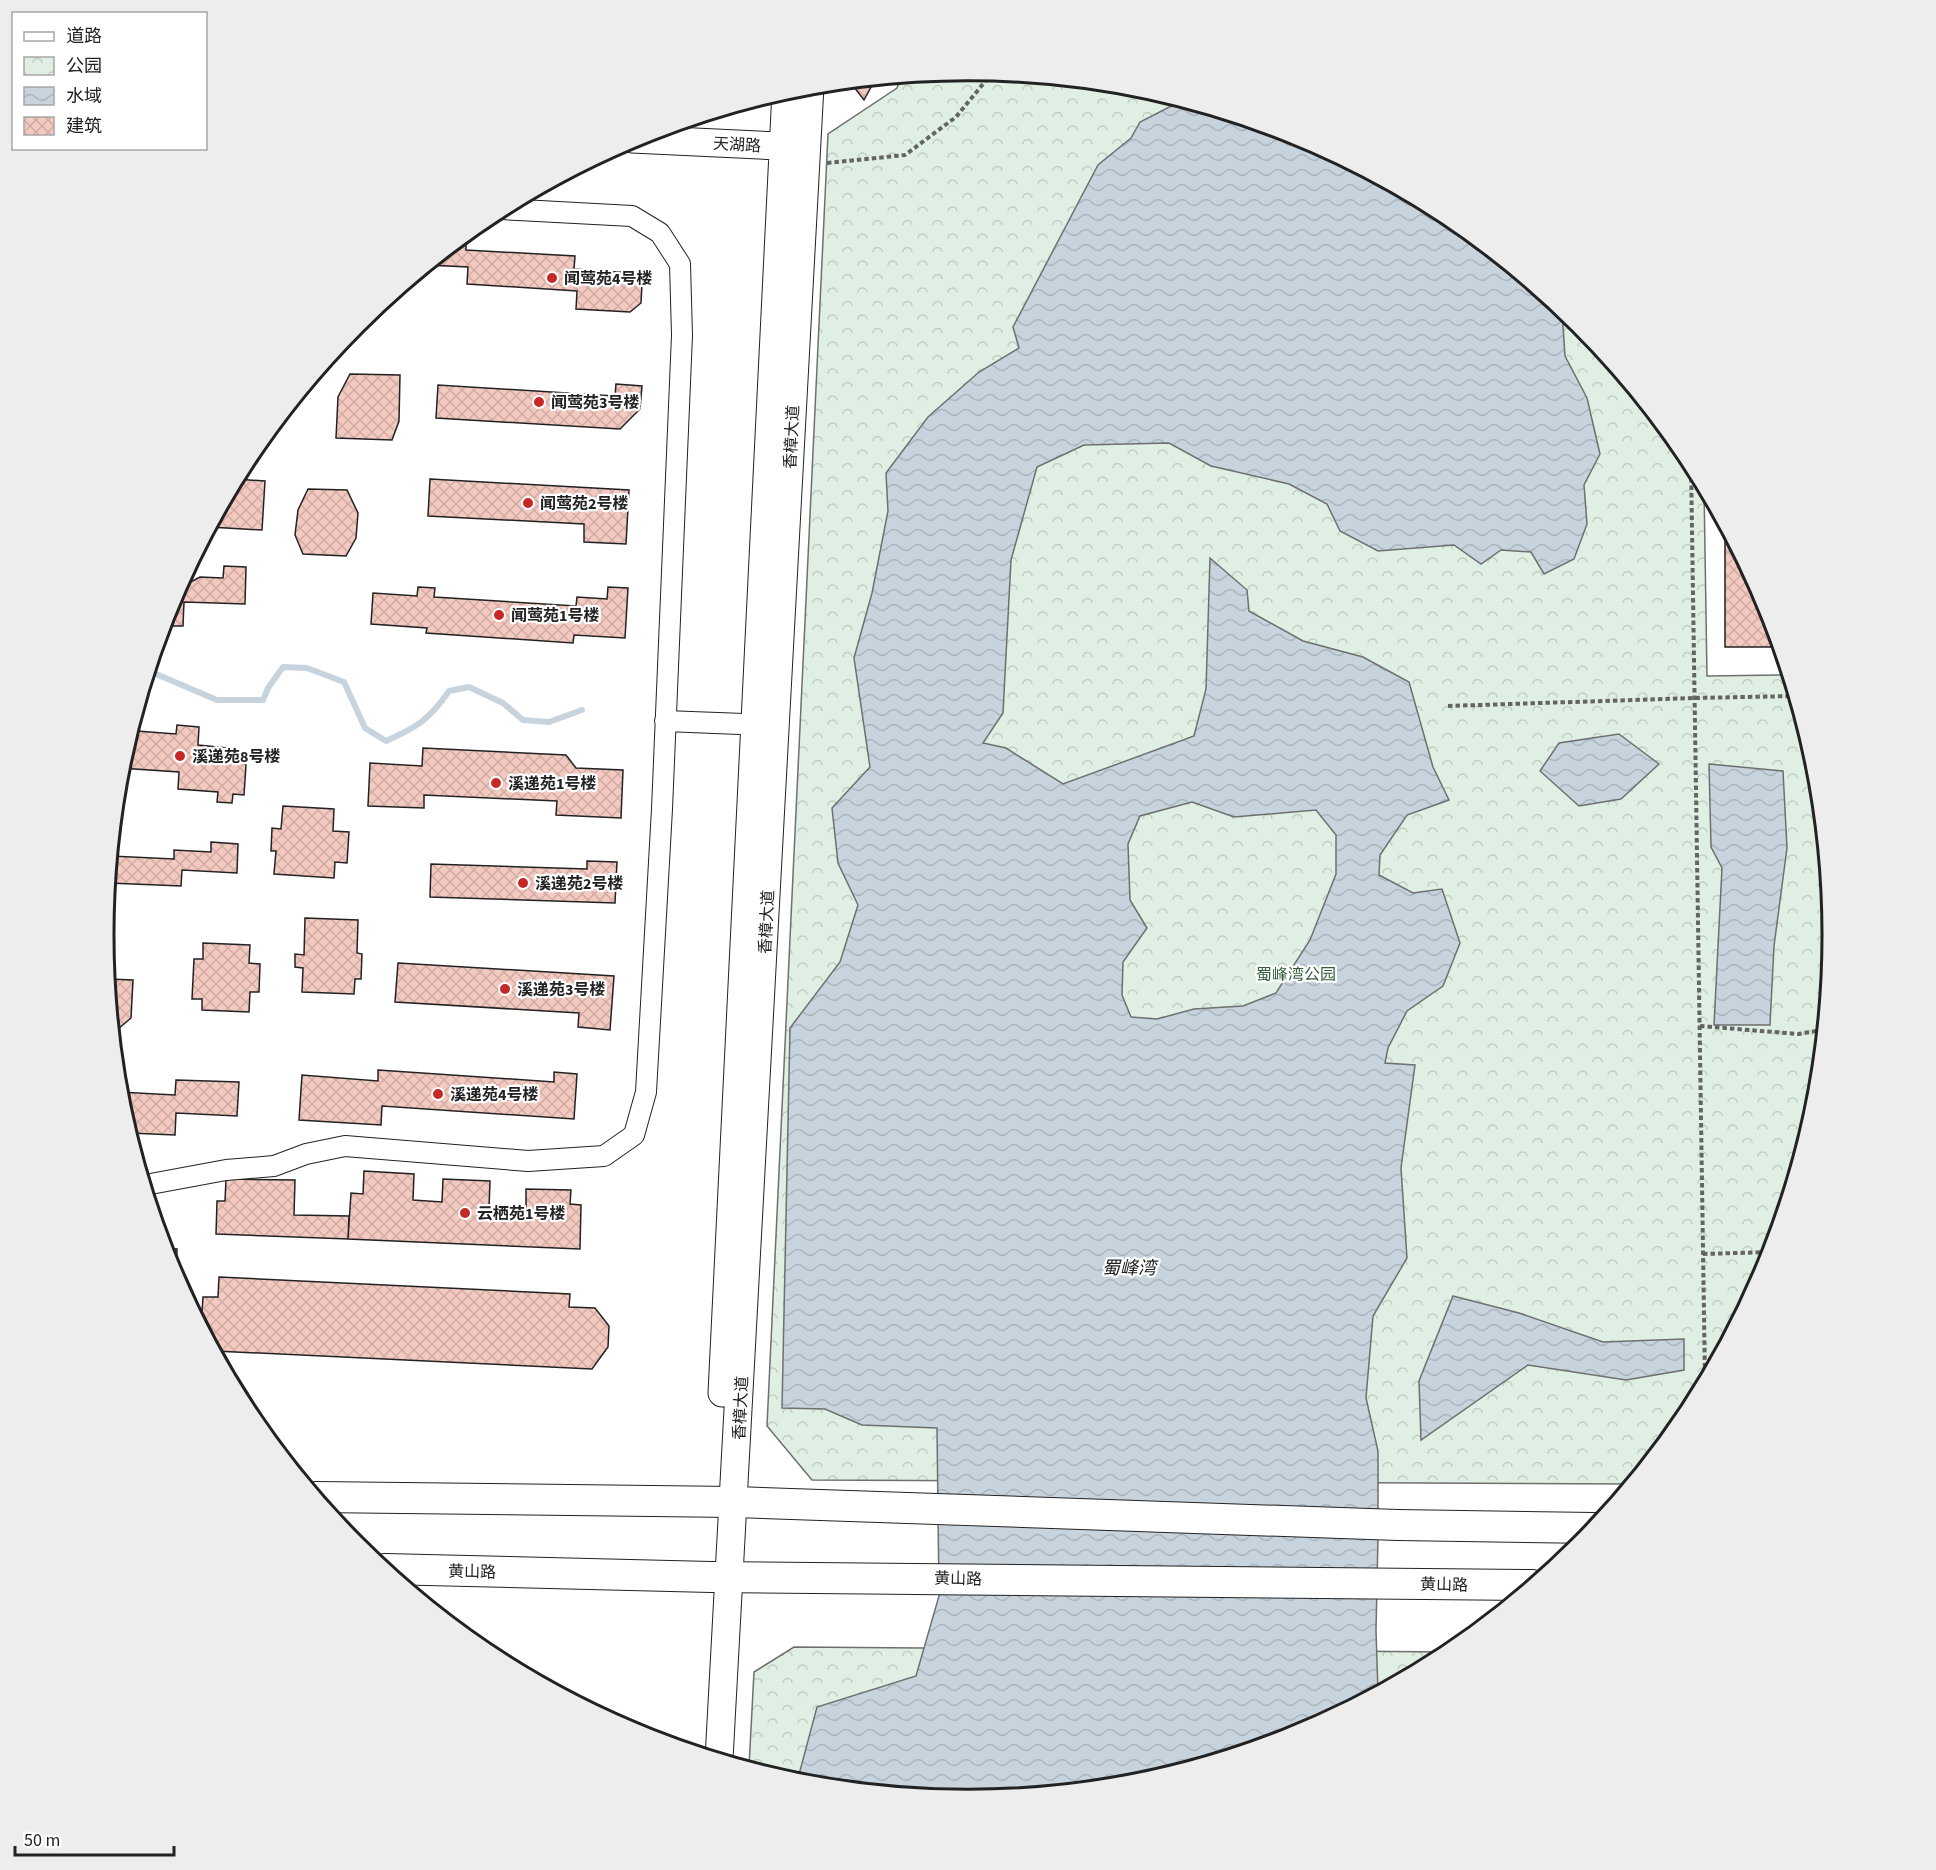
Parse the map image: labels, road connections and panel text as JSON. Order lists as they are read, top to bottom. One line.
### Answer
{"streets":{"main road":["黄山路"],"street":["天湖路","香樟大道"]},"crossings":[["天湖路","香樟大道"],["香樟大道","黄山路"]],"water":["蜀峰湾"],"parks":["蜀峰湾公园"],"places":["闻莺苑4号楼","闻莺苑3号楼","闻莺苑2号楼","闻莺苑1号楼","溪递苑8号楼","溪递苑1号楼","溪递苑2号楼","溪递苑3号楼","溪递苑4号楼","云栖苑1号楼"],"legend":["道路","公园","水域","建筑"],"scale_bar":"50 m"}
